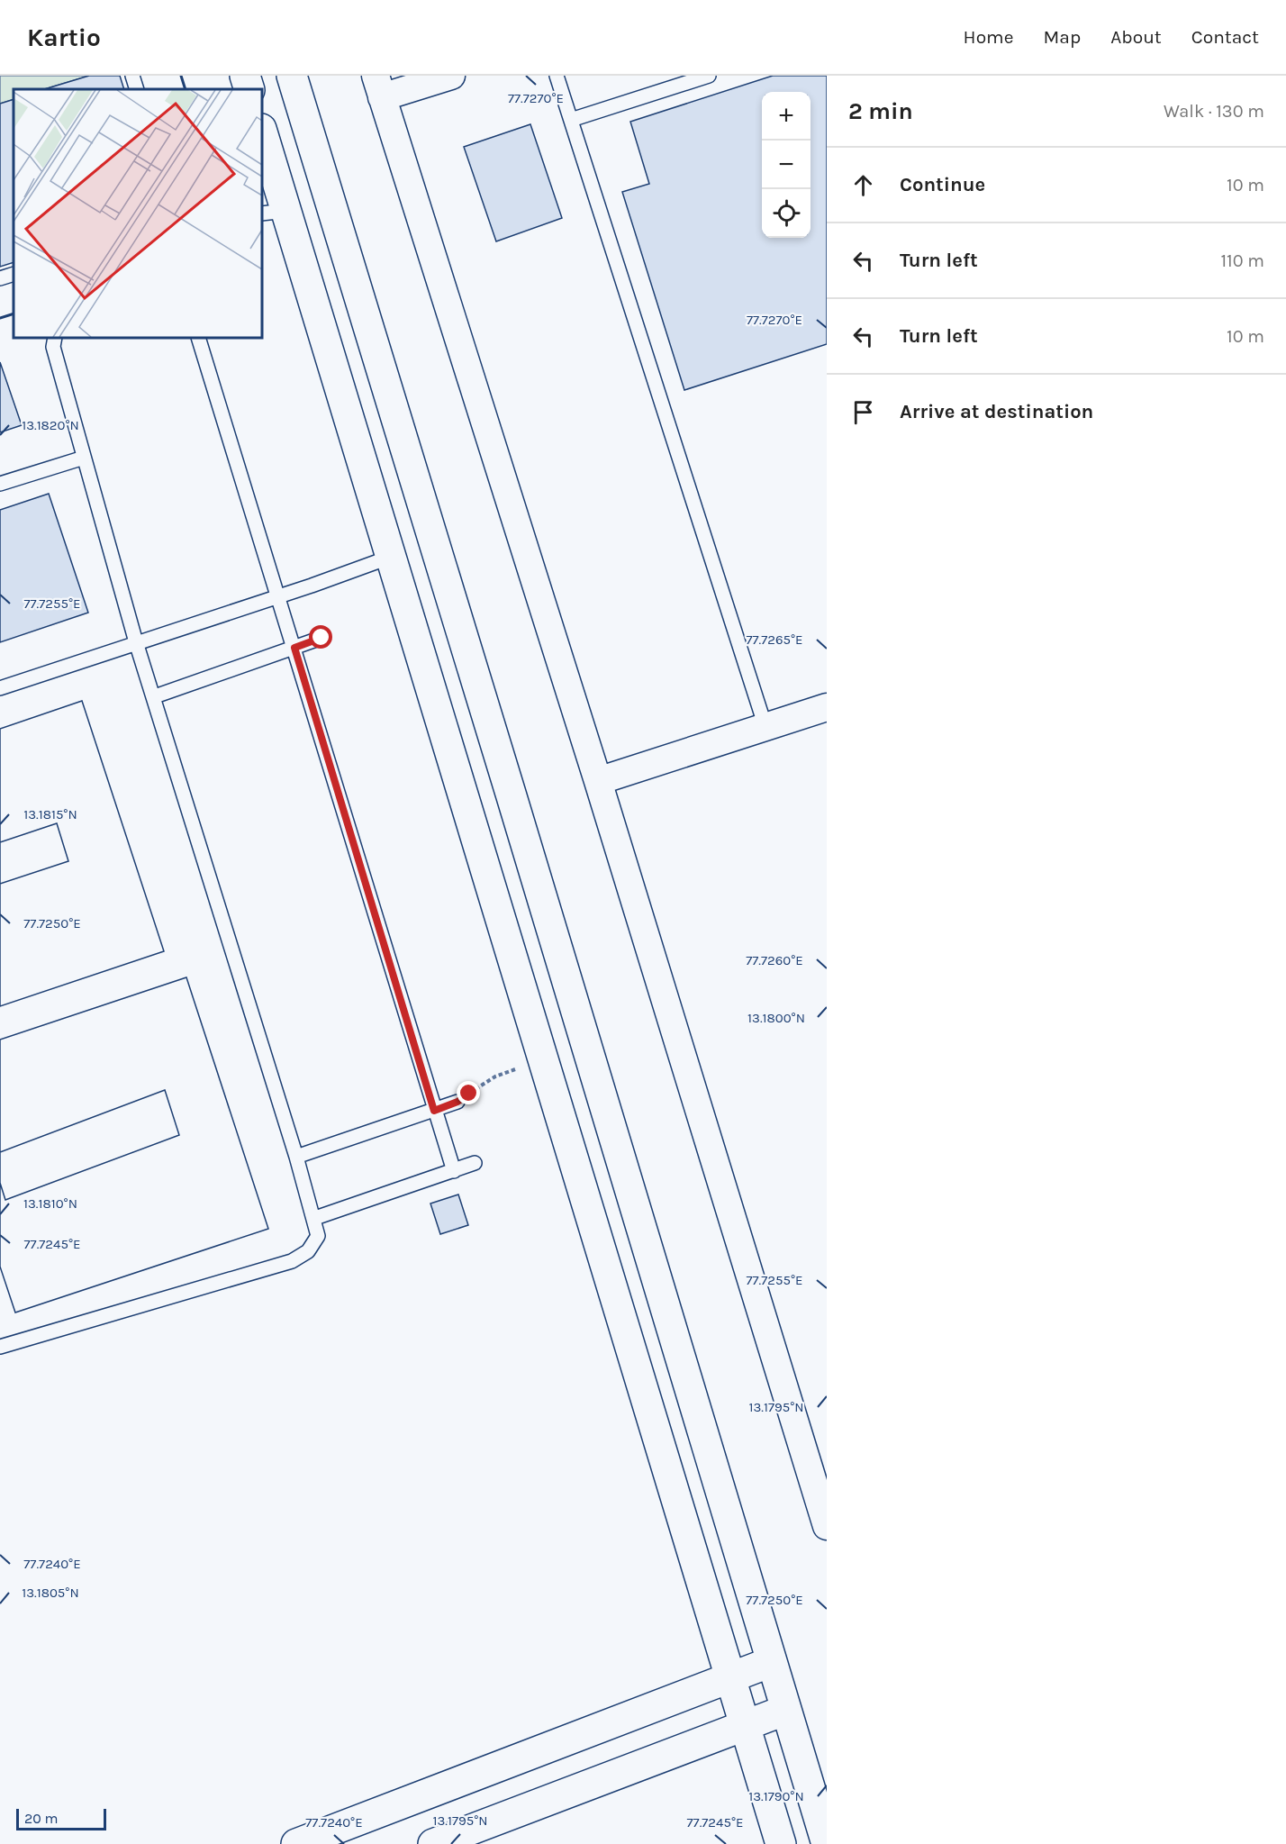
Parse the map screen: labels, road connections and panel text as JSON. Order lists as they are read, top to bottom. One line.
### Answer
{"scale_bar":"20 m","page":{"header":"Kartio","nav":["Home","Map","About","Contact"],"heading":["2 min","Walk · 130 m"],"map_buttons":["+","−"],"list":[["Continue","10 m"],["Turn left","110 m"],["Turn left","10 m"],"Arrive at destination"],"scale":"20 m"},"coordinates":["77.7270°E","13.1820°N","77.7255°E","77.7265°E","13.1815°N","77.7250°E","77.7260°E","13.1800°N","13.1810°N","77.7245°E","13.1795°N","77.7240°E","13.1805°N","13.1790°N"]}
